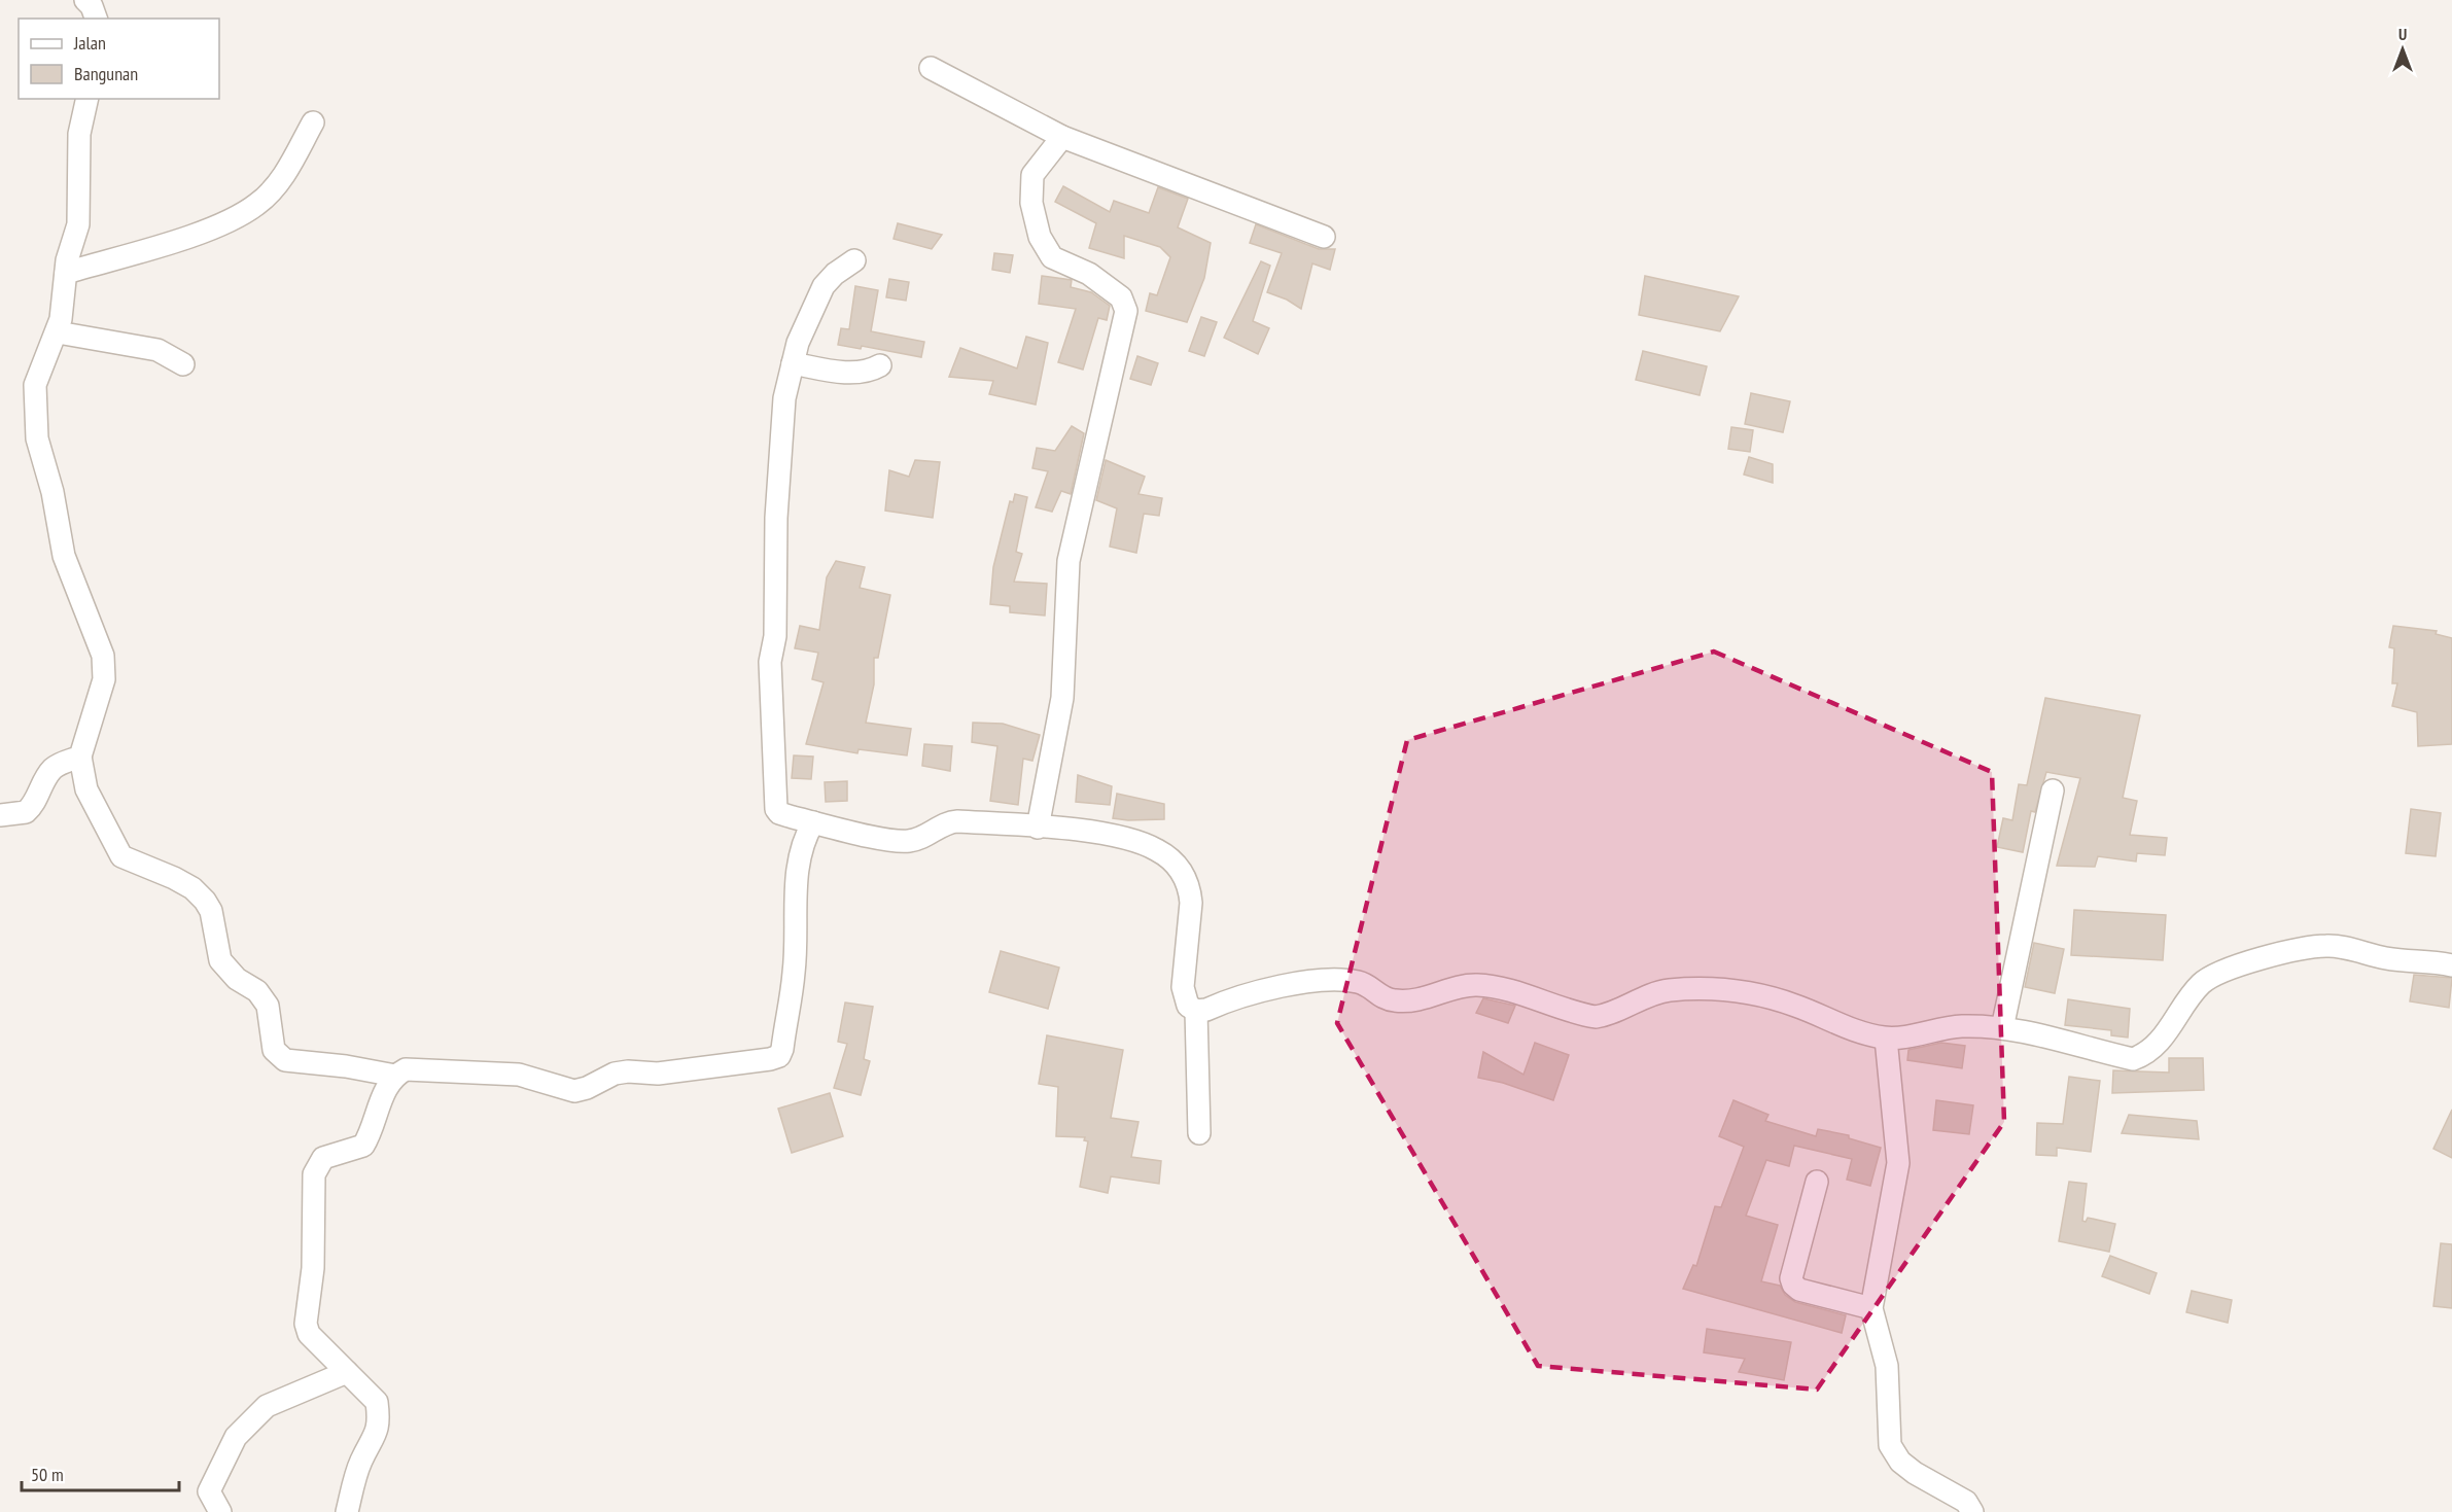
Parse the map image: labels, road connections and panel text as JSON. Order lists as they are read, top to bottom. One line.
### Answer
{"legend":["Jalan","Bangunan"],"scale_bar":"50 m","north":"top"}
